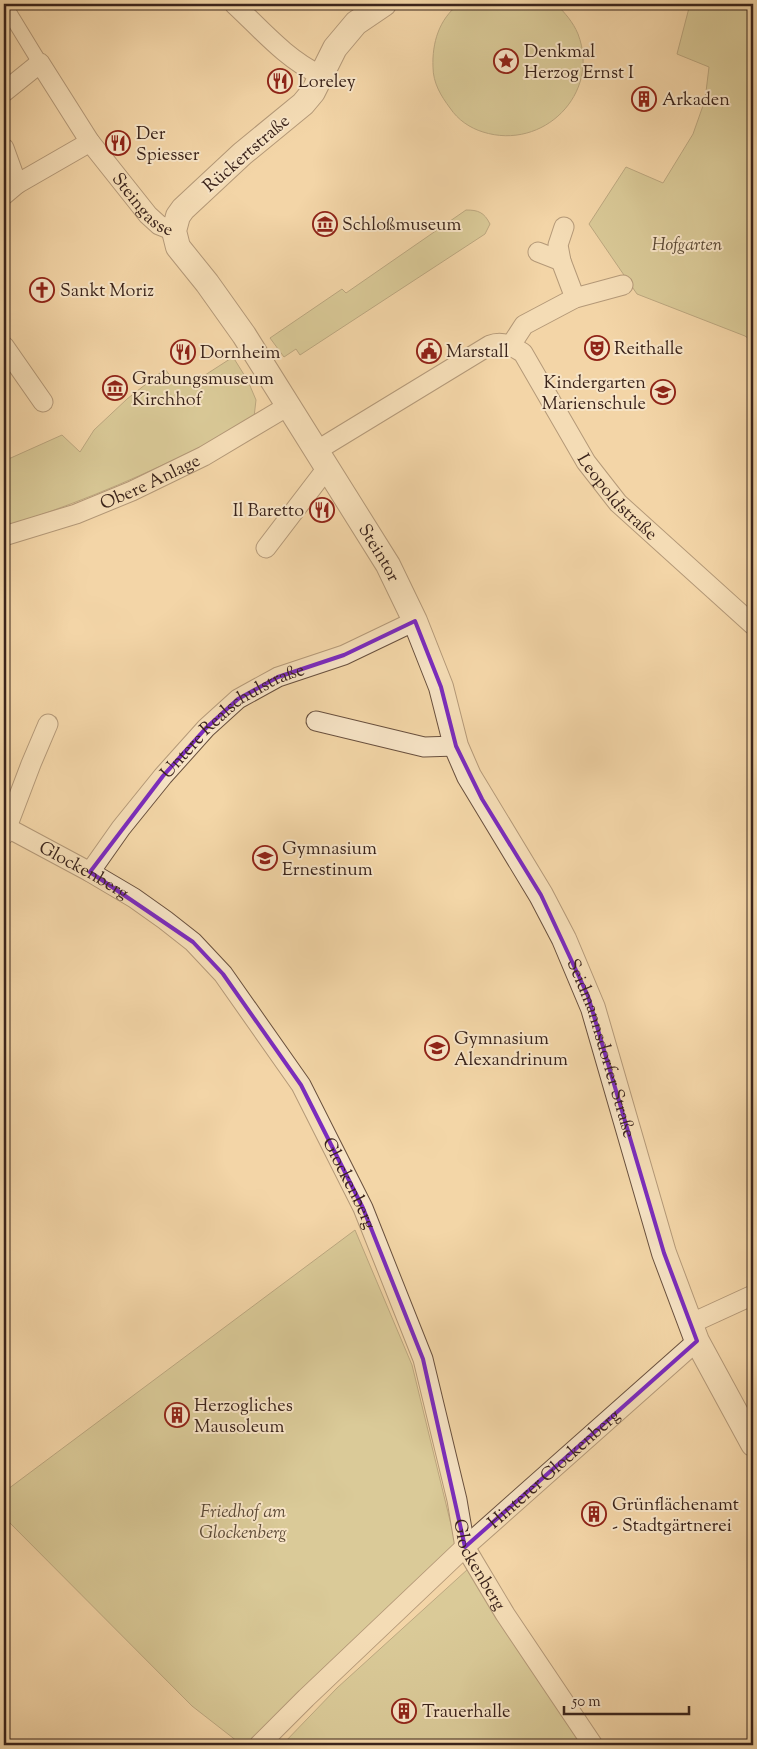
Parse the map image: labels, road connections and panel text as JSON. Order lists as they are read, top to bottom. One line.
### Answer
{"streets":{"street":["Rückertstraße","Steingasse","Obere Anlage","Leopoldstraße","Steintor","Untere Realschulstraße","Glockenberg","Seidmannsdorfer Straße","Hinterer Glockenberg"]},"crossings":[["Rückertstraße","Steingasse"],["Steingasse","Obere Anlage"],["Steingasse","Steintor"],["Steintor","Untere Realschulstraße"],["Steintor","Seidmannsdorfer Straße"],["Untere Realschulstraße","Glockenberg"],["Glockenberg","Hinterer Glockenberg"],["Seidmannsdorfer Straße","Hinterer Glockenberg"]],"parks":["Hofgarten","Friedhof am Glockenberg"],"places":{"place":["Denkmal Herzog Ernst I"],"restaurant":["Loreley","Der Spiesser","Dornheim","Il Baretto"],"building":["Arkaden","Herzogliches Mausoleum","Grünflächenamt - Stadtgärtnerei","Trauerhalle"],"museum":["Schloßmuseum","Grabungsmuseum Kirchhof"],"church":["Sankt Moriz"],"theatre":["Reithalle"],"public building":["Marstall"],"school or university":["Kindergarten Marienschule","Gymnasium Ernestinum","Gymnasium Alexandrinum"]},"scale_bar":"50 m"}
